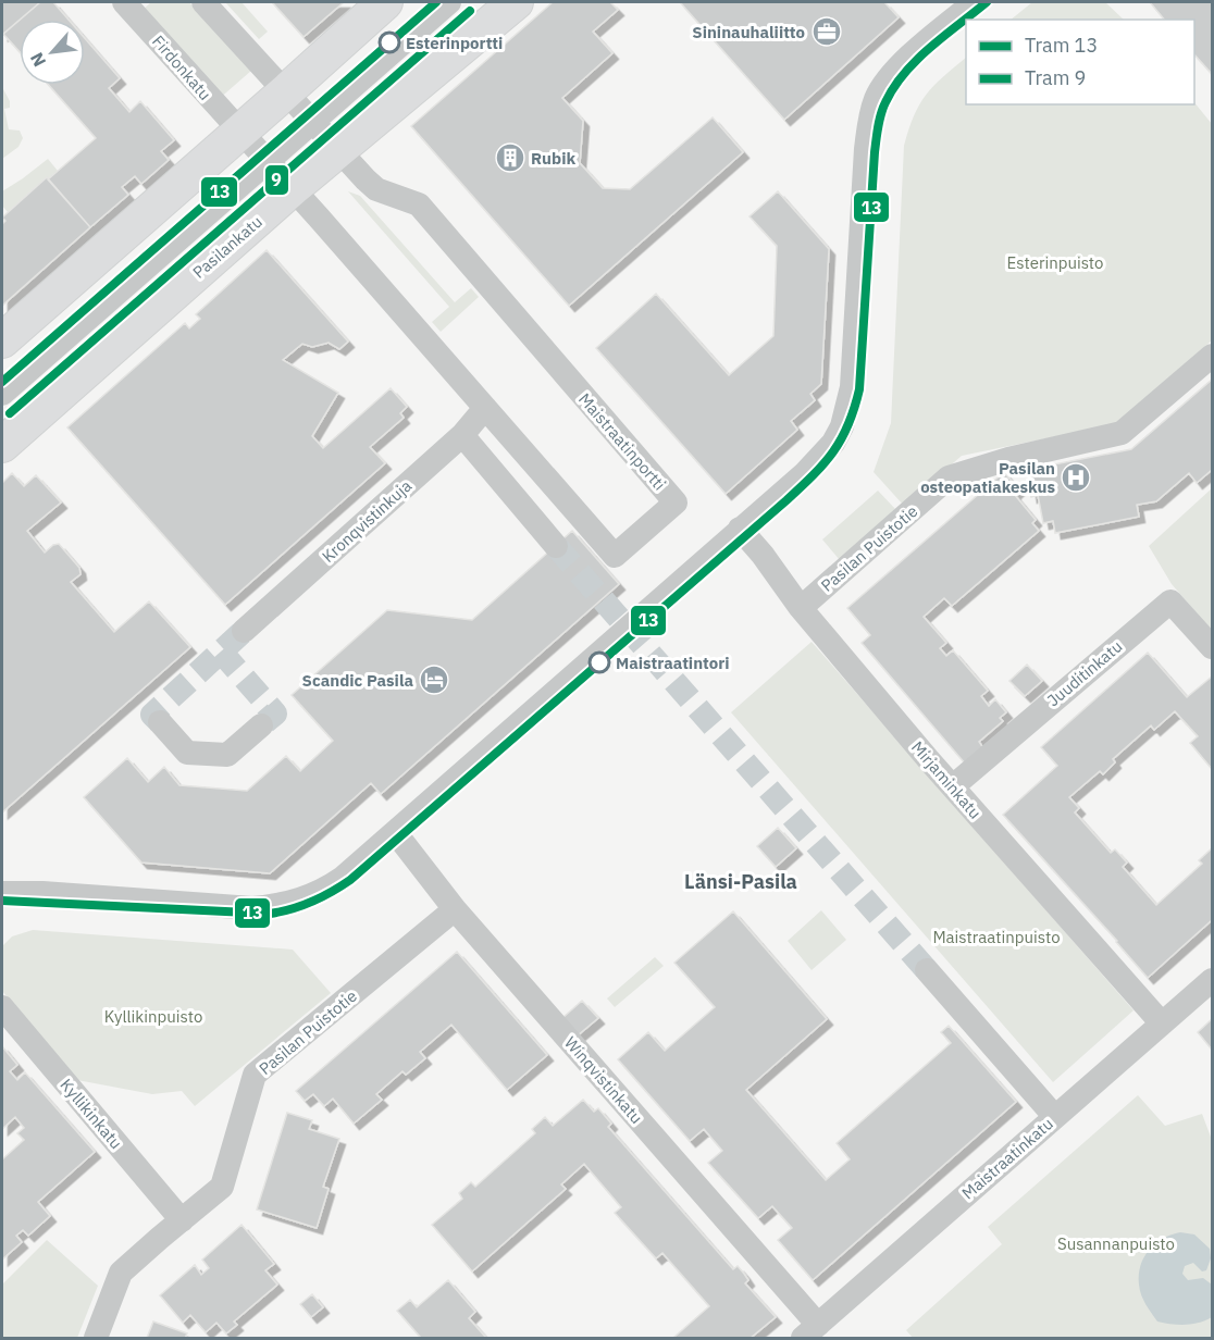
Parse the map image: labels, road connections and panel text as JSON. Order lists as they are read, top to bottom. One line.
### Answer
{"streets":{"street":["Firdonkatu","Pasilankatu","Maistraatinportti","Kronqvistinkuja","Pasilan Puistotie","Juuditinkatu","Mirjaminkatu","Winqvistinkatu","Kyllikinkatu","Maistraatinkatu"]},"crossings":[["Firdonkatu","Maistraatinportti"],["Pasilankatu","Maistraatinportti"],["Maistraatinportti","Kronqvistinkuja"],["Pasilan Puistotie","Mirjaminkatu"],["Pasilan Puistotie","Winqvistinkatu"],["Pasilan Puistotie","Kyllikinkatu"],["Juuditinkatu","Mirjaminkatu"],["Mirjaminkatu","Maistraatinkatu"],["Winqvistinkatu","Maistraatinkatu"]],"districts":["Länsi-Pasila"],"parks":["Esterinpuisto","Maistraatinpuisto","Kyllikinpuisto","Susannanpuisto"],"places":{"office":["Sininauhaliitto"],"other":["Esterinportti","Maistraatintori"],"building":["Rubik"],"hospital":["Pasilan osteopatiakeskus"],"hotel":["Scandic Pasila"]},"lines":["tram line 13","tram line 9"],"legend":["Tram 13","Tram 9"],"north":"bottom left"}
